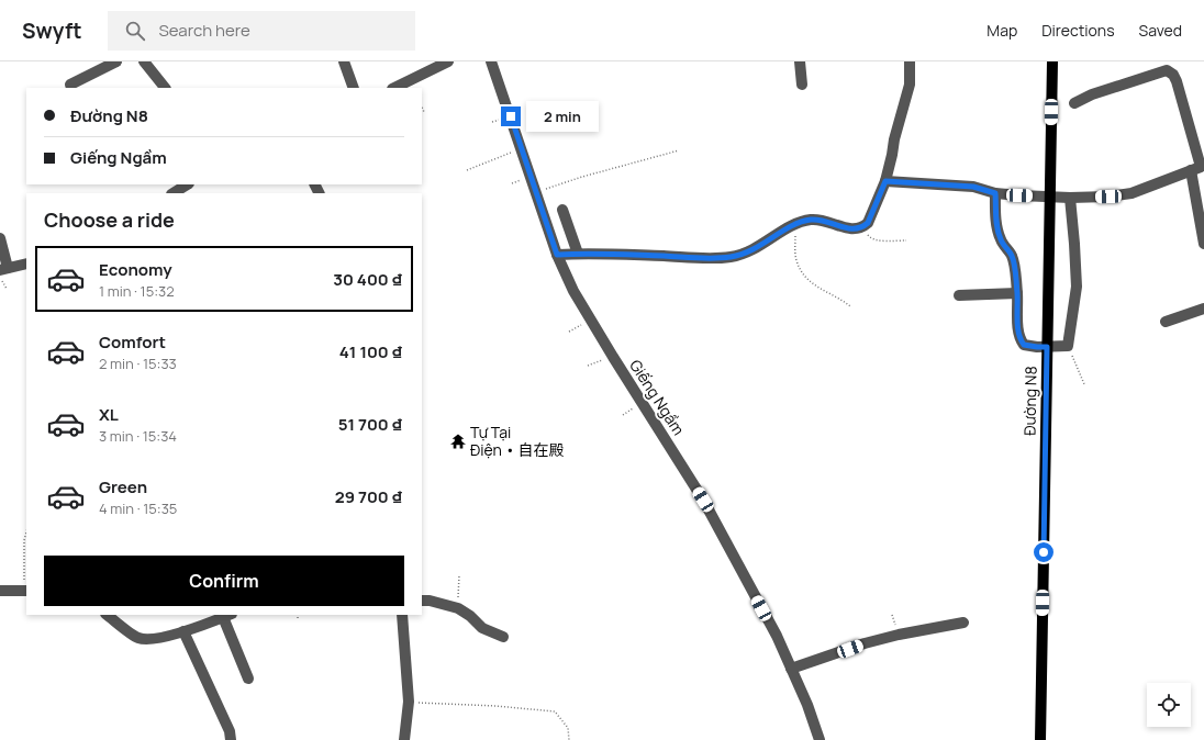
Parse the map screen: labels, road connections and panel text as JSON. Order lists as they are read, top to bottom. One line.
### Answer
{"streets":{"main road":["Đường N8"],"street":["Giếng Ngầm"]},"places":{"temple":["Tự Tại Điện • 自在殿"]},"page":{"header":"Swyft","search":"Search here","nav":["Map","Directions","Saved"],"banner":["Đường N8","Giếng Ngầm"],"bubble":"2 min","heading":"Choose a ride","list":[{"name":"Economy","note":"1 min · 15:32","value":"30 400 ₫"},{"name":"Comfort","note":"2 min · 15:33","value":"41 100 ₫"},{"name":"XL","note":"3 min · 15:34","value":"51 700 ₫"},{"name":"Green","note":"4 min · 15:35","value":"29 700 ₫"}],"buttons":"Confirm"}}
